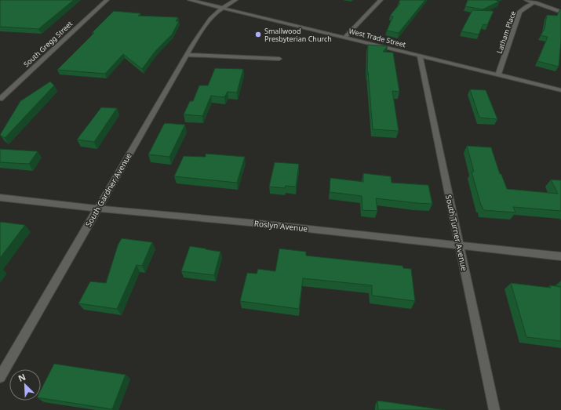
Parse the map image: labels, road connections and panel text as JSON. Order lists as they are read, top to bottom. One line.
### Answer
{"streets":{"street":["Latham Place","West Trade Street","South Gregg Street","South Gardner Avenue","Roslyn Avenue","South Turner Avenue"]},"crossings":[["Latham Place","West Trade Street"],["West Trade Street","South Gardner Avenue"],["West Trade Street","South Turner Avenue"],["South Gardner Avenue","Roslyn Avenue"],["Roslyn Avenue","South Turner Avenue"]],"places":["Smallwood Presbyterian Church"],"north":"top left"}
